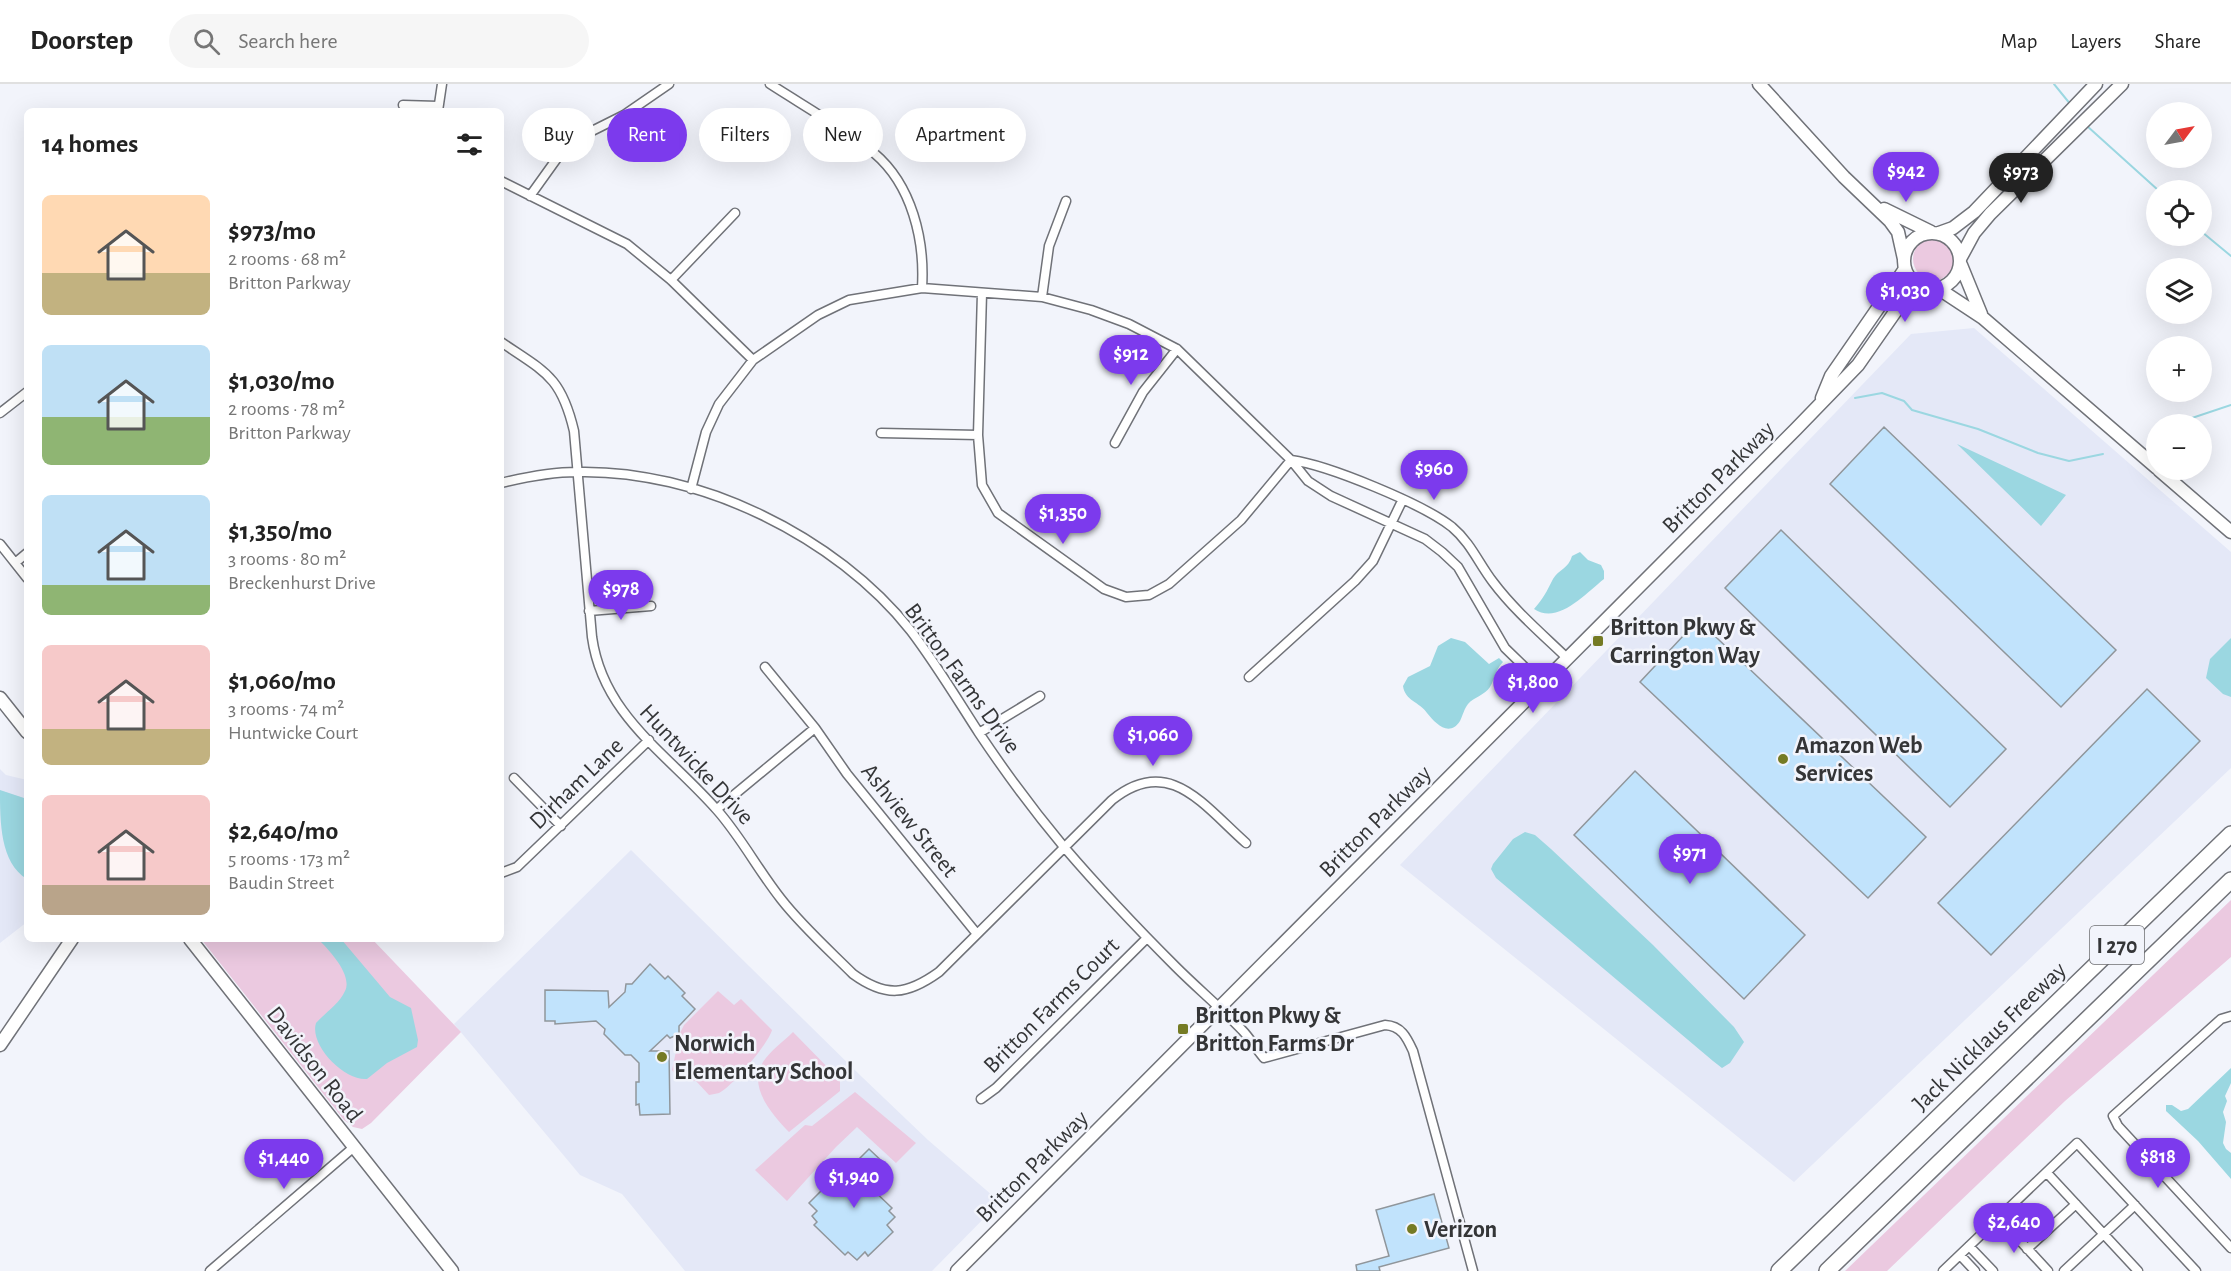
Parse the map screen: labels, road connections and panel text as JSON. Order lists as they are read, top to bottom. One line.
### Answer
{"streets":{"highway":["I 270","Jack Nicklaus Freeway"],"main road":["Britton Parkway","Davidson Road"],"street":["Britton Farms Drive","Huntwicke Drive","Dirham Lane","Ashview Street","Britton Farms Court"]},"crossings":[["Britton Parkway","Britton Farms Drive"],["Britton Farms Drive","Huntwicke Drive"],["Britton Farms Drive","Britton Farms Court"],["Huntwicke Drive","Dirham Lane"],["Huntwicke Drive","Ashview Street"]],"places":{"transit":["Britton Pkwy & Carrington Way","Britton Pkwy & Britton Farms Dr"],"other":["Amazon Web Services","Norwich Elementary School","Verizon"]},"north":"top right","page":{"header":"Doorstep","search":"Search here","nav":["Map","Layers","Share"],"map_buttons":["+","−"],"chip":["Buy","Rent","Filters","New","Apartment"],"heading":"14 homes","price":["$942","$973","$1,030","$912","$960","$1,350","$978","$1,800","$1,060","$971","$818","$1,440","$1,940","$2,640"],"list":[{"name":"$973/mo","note":"2 rooms · 68 m² · Britton Parkway"},{"name":"$1,030/mo","note":"2 rooms · 78 m² · Britton Parkway"},{"name":"$1,350/mo","note":"3 rooms · 80 m² · Breckenhurst Drive"},{"name":"$1,060/mo","note":"3 rooms · 74 m² · Huntwicke Court"},{"name":"$2,640/mo","note":"5 rooms · 173 m² · Baudin Street"}]}}
